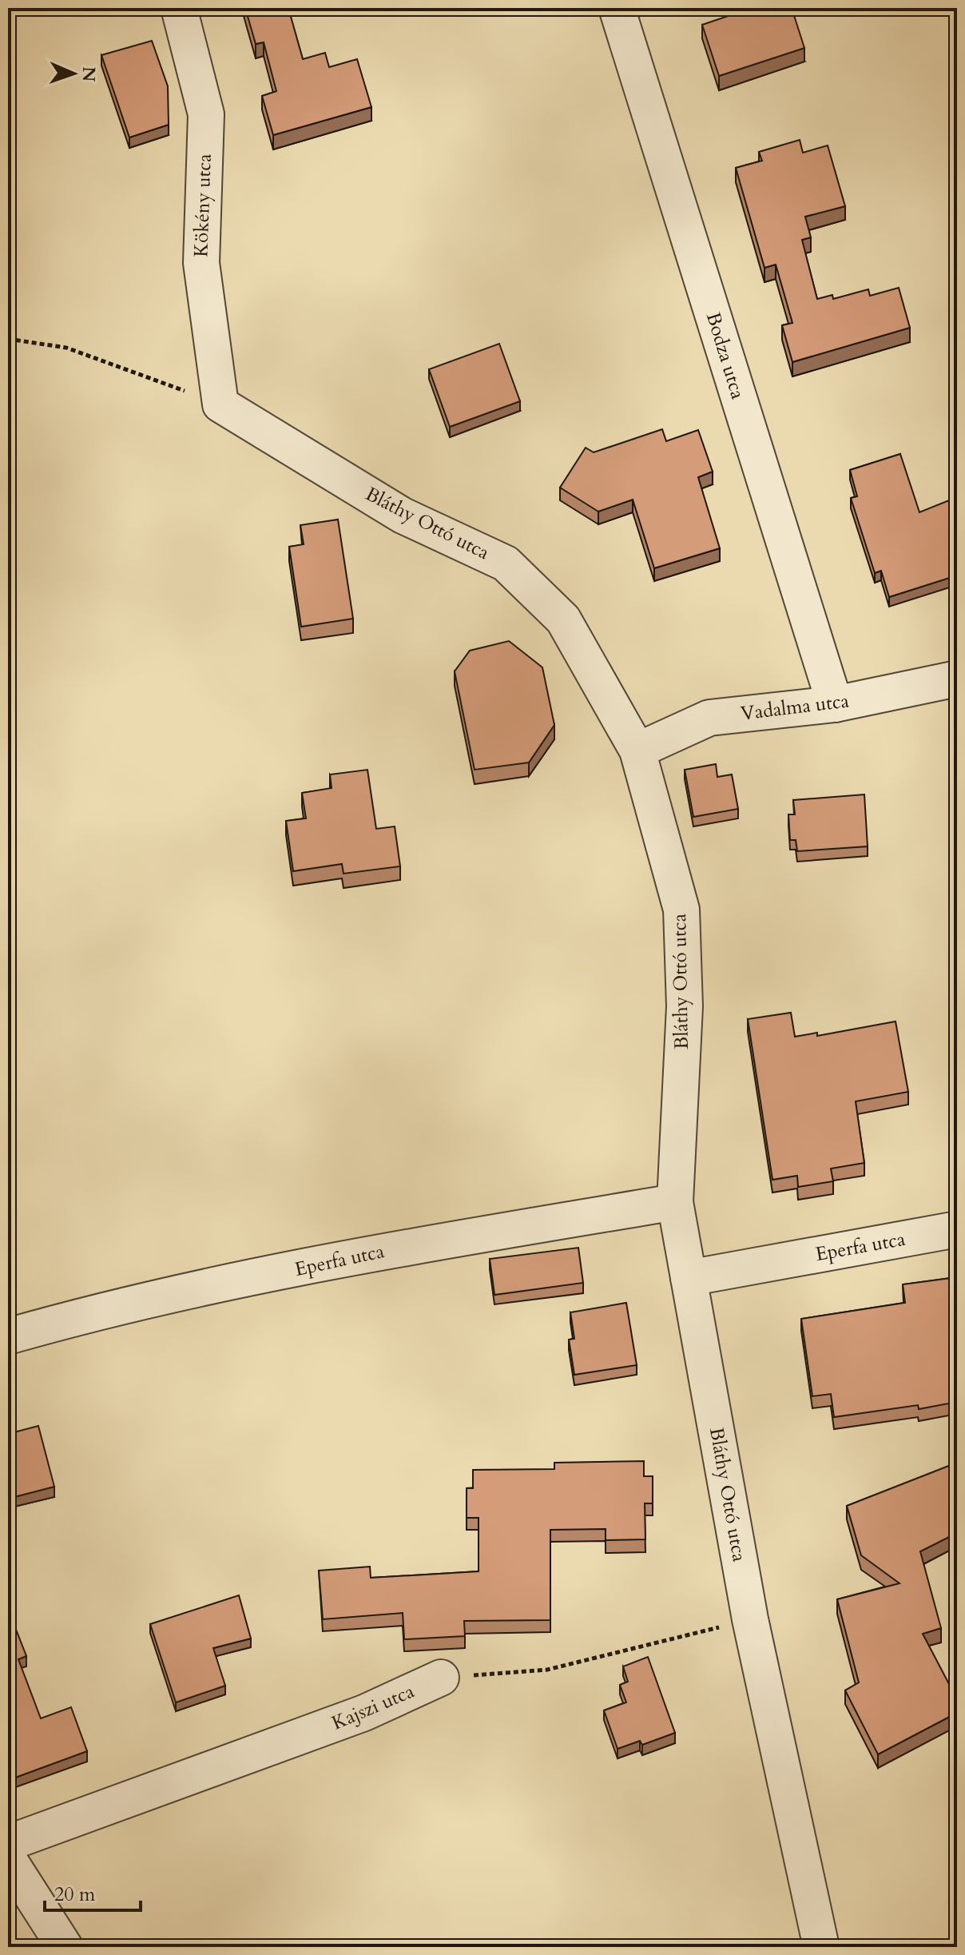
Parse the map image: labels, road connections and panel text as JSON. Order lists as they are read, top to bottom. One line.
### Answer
{"streets":{"street":["Kökény utca","Bodza utca","Bláthy Ottó utca","Vadalma utca","Eperfa utca","Kajszi utca"]},"crossings":[["Kökény utca","Bláthy Ottó utca"],["Bodza utca","Vadalma utca"],["Bláthy Ottó utca","Vadalma utca"],["Bláthy Ottó utca","Eperfa utca"]],"scale_bar":"20 m","north":"right"}
